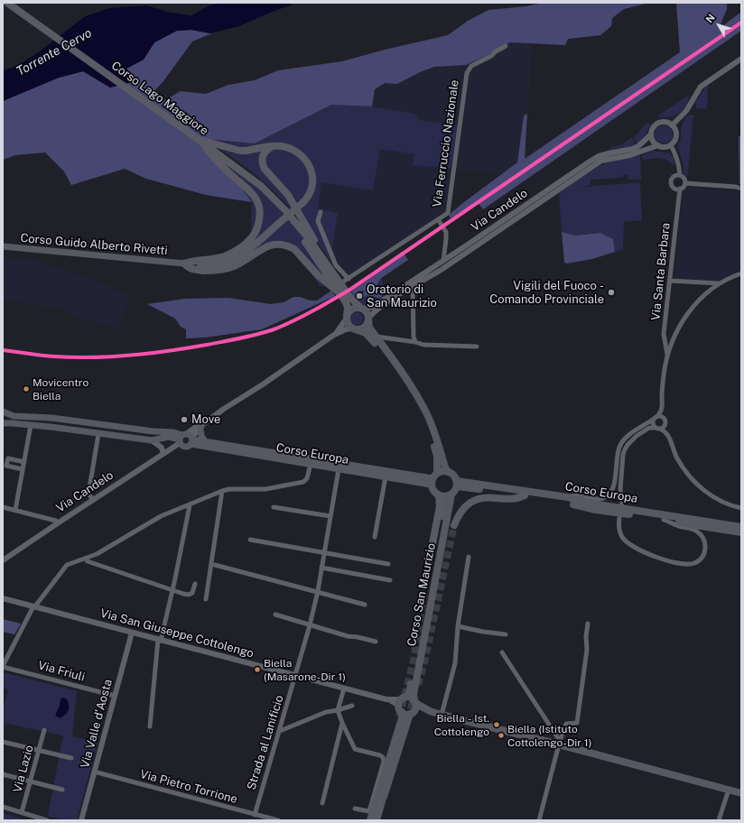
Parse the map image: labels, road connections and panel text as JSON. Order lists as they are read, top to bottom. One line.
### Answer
{"streets":{"highway":["Corso Lago Maggiore"],"main road":["Corso Guido Alberto Rivetti","Corso Europa","Corso San Maurizio"],"street":["Via Ferruccio Nazionale","Via Candelo","Via Santa Barbara","Via San Giuseppe Cottolengo","Via Friuli","Via Valle d'Aosta","Strada al Lanificio","Via Lazio","Via Pietro Torrione"]},"crossings":[["Corso Lago Maggiore","Via Ferruccio Nazionale"],["Corso Lago Maggiore","Via Candelo"],["Via Candelo","Corso Europa"],["Corso Europa","Corso San Maurizio"],["Corso Europa","Strada al Lanificio"],["Corso San Maurizio","Via San Giuseppe Cottolengo"],["Via San Giuseppe Cottolengo","Via Valle d'Aosta"],["Via San Giuseppe Cottolengo","Strada al Lanificio"],["Via Friuli","Via Valle d'Aosta"],["Via Valle d'Aosta","Via Pietro Torrione"],["Strada al Lanificio","Via Pietro Torrione"]],"water":["Torrente Cervo"],"places":["Vigili del Fuoco - Comando Provinciale","Oratorio di San Maurizio","Movicentro Biella","Move","Biella (Masarone-Dir 1)","Biella - Ist. Cottolengo","Biella (Istituto Cottolengo-Dir 1)"],"north":"top left"}
